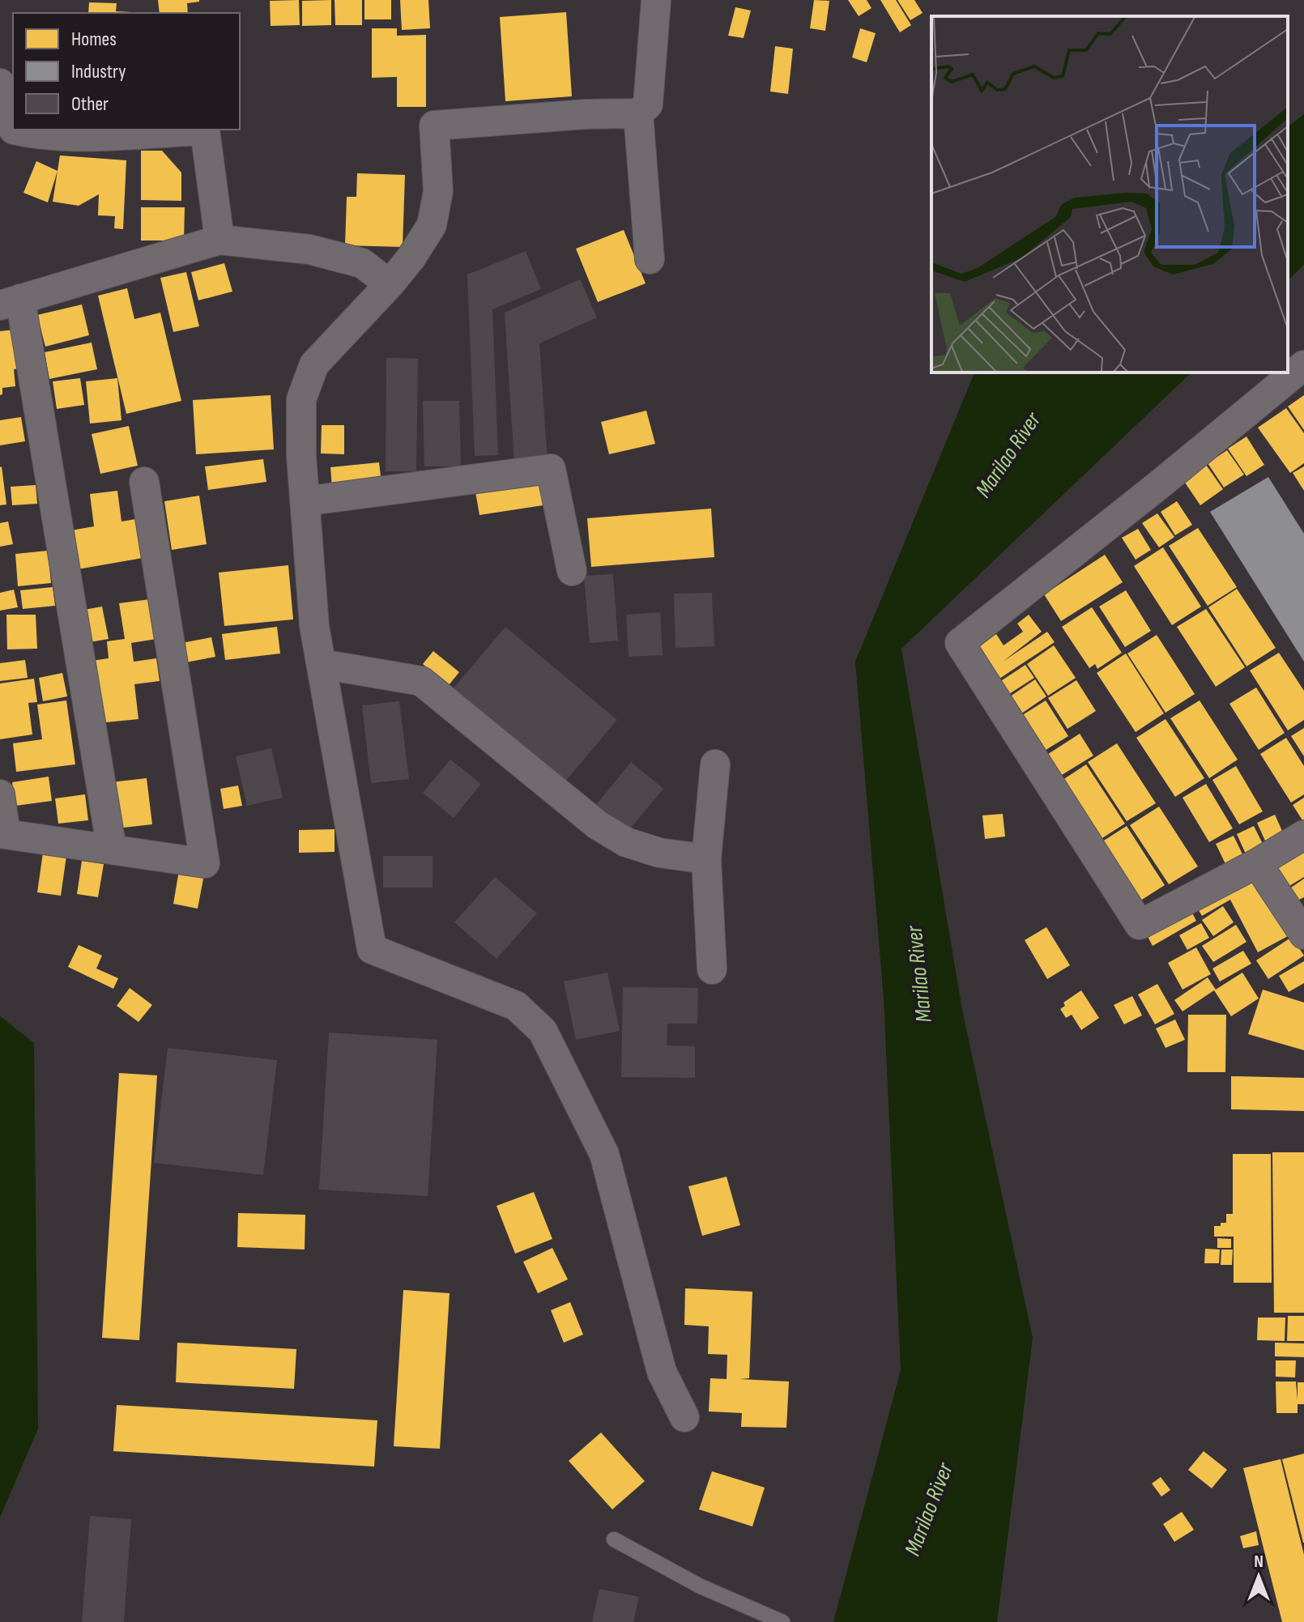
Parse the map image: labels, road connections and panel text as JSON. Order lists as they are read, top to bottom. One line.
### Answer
{"water":["Marilao River"],"legend":["Homes","Industry","Other"],"north":"top"}
